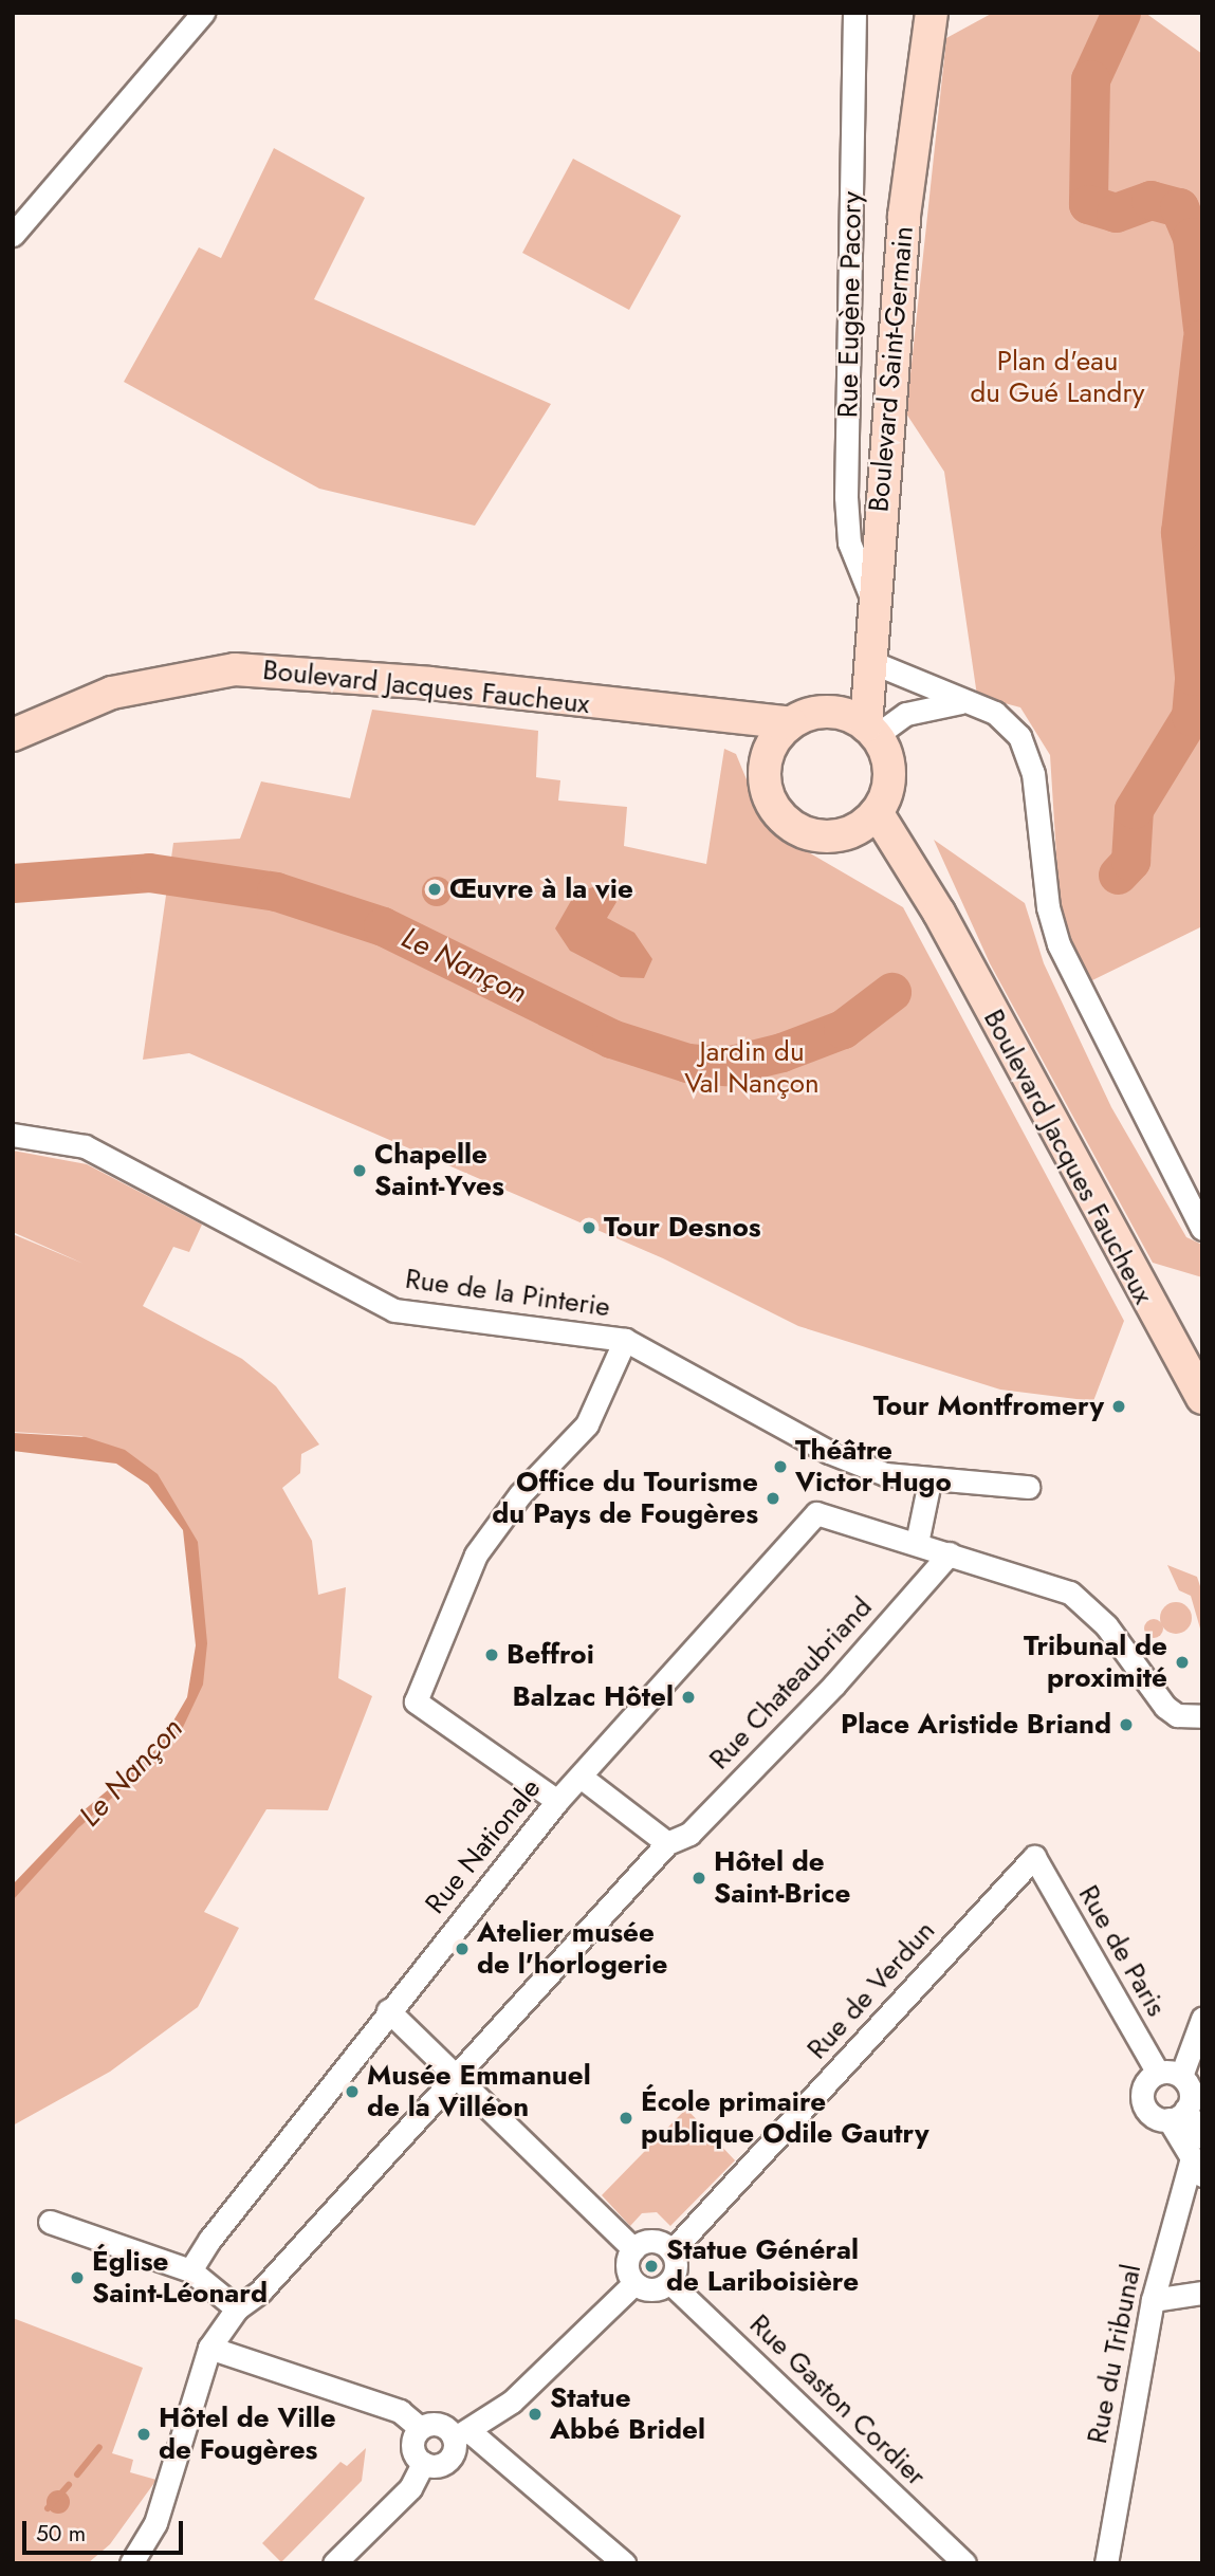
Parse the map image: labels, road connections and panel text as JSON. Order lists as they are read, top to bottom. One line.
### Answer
{"streets":{"main road":["Rue Eugène Pacory","Boulevard Saint-Germain","Boulevard Jacques Faucheux"],"street":["Rue de la Pinterie","Rue Chateaubriand","Rue Nationale","Rue de Paris","Rue de Verdun","Rue du Tribunal","Rue Gaston Cordier"]},"crossings":[["Rue Eugène Pacory","Boulevard Saint-Germain"],["Rue Eugène Pacory","Boulevard Jacques Faucheux"],["Boulevard Saint-Germain","Boulevard Jacques Faucheux"],["Rue de Paris","Rue de Verdun"],["Rue de Verdun","Rue Gaston Cordier"]],"water":["Le Nançon"],"parks":["Plan d'eau du Gué Landry","Jardin du Val Nançon"],"places":["Œuvre à la vie","Chapelle Saint-Yves","Tour Desnos","Tour Montfromery","Théâtre Victor Hugo","Office du Tourisme du Pays de Fougères","Beffroi","Tribunal de proximité","Balzac Hôtel","Place Aristide Briand","Hôtel de Saint-Brice","Atelier musée de l'horlogerie","Musée Emmanuel de la Villéon","École primaire publique Odile Gautry","Statue Général de Lariboisière","Église Saint-Léonard","Statue Abbé Bridel","Hôtel de Ville de Fougères"],"scale_bar":"50 m"}
